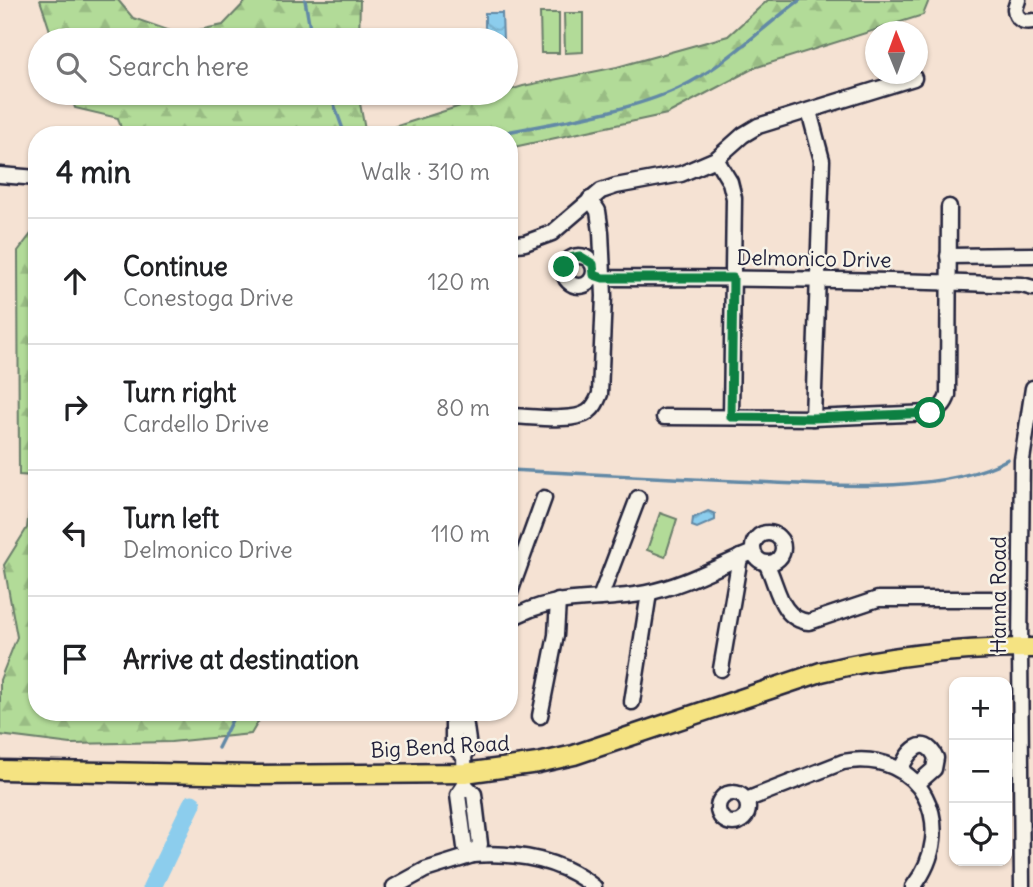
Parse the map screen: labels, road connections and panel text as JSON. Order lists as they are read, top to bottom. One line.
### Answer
{"streets":{"main road":["Big Bend Road"],"street":["Delmonico Drive","Hanna Road"]},"crossings":[["Hanna Road","Big Bend Road"]],"north":"top","page":{"search":"Search here","heading":["4 min","Walk · 310 m"],"list":[["Continue","Conestoga Drive","120 m"],["Turn right","Cardello Drive","80 m"],["Turn left","Delmonico Drive","110 m"],"Arrive at destination"],"map_buttons":["+","−"]}}
